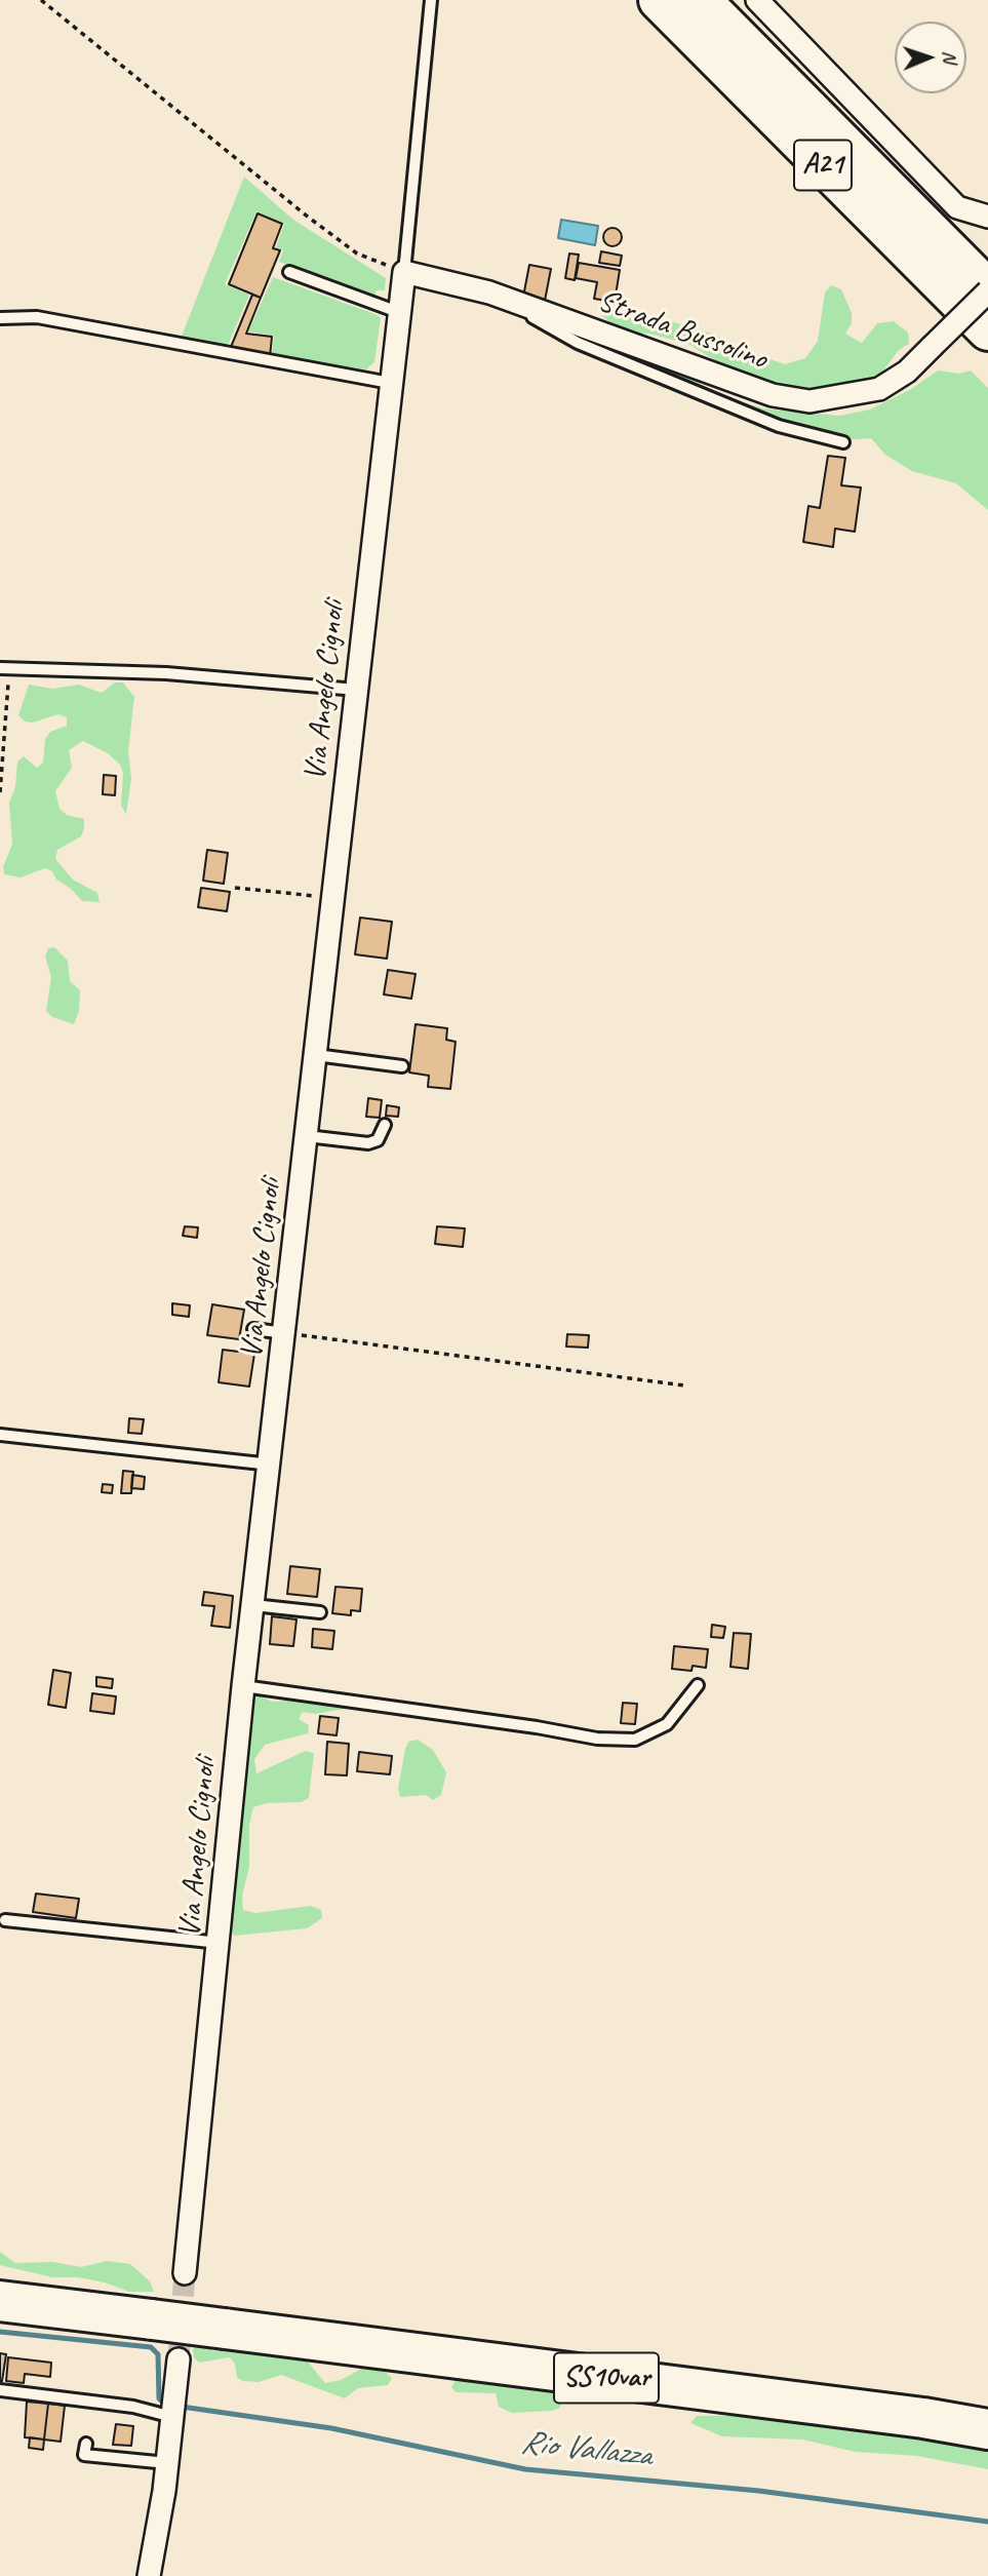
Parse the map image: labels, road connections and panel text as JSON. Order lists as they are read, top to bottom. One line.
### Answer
{"streets":{"highway":["A21","SS10var"],"street":["Strada Bussolino","Via Angelo Cignoli"]},"crossings":[["A21","Strada Bussolino"],["Strada Bussolino","Via Angelo Cignoli"]],"water":["Rio Vallazza"],"north":"right"}
